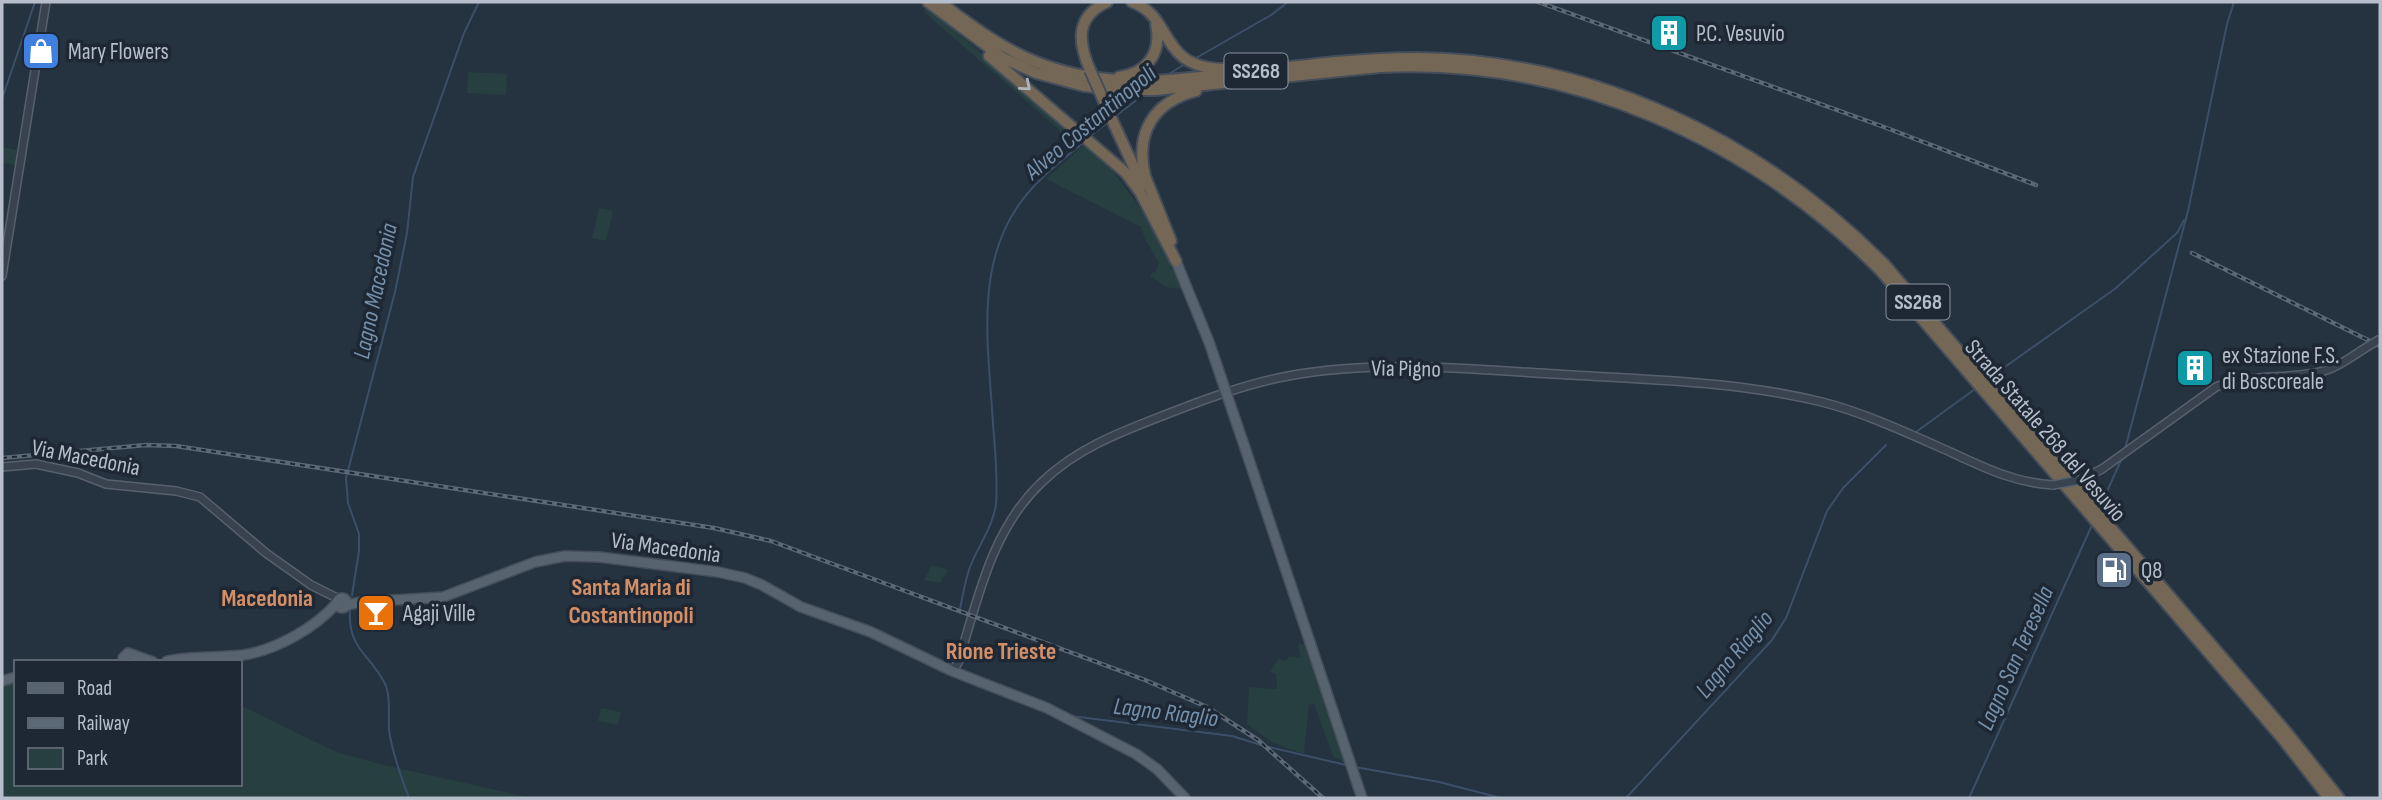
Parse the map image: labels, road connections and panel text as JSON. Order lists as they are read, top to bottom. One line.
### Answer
{"streets":{"highway":["SS268","Strada Statale 268 del Vesuvio"],"main road":["Via Macedonia"],"street":["Via Pigno"]},"crossings":[["Via Pigno","Via Macedonia"]],"districts":["Santa Maria di Costantinopoli","Macedonia","Rione Trieste"],"water":["Alveo Costantinopoli","Lagno Macedonia","Lagno Riaglio","Lagno San Teresella"],"places":{"building":["P.C. Vesuvio","ex Stazione F.S. di Boscoreale"],"shop":["Mary Flowers"],"fuel station":["Q8"],"bar":["Agaji Ville"]},"legend":["Road","Railway","Park"]}
